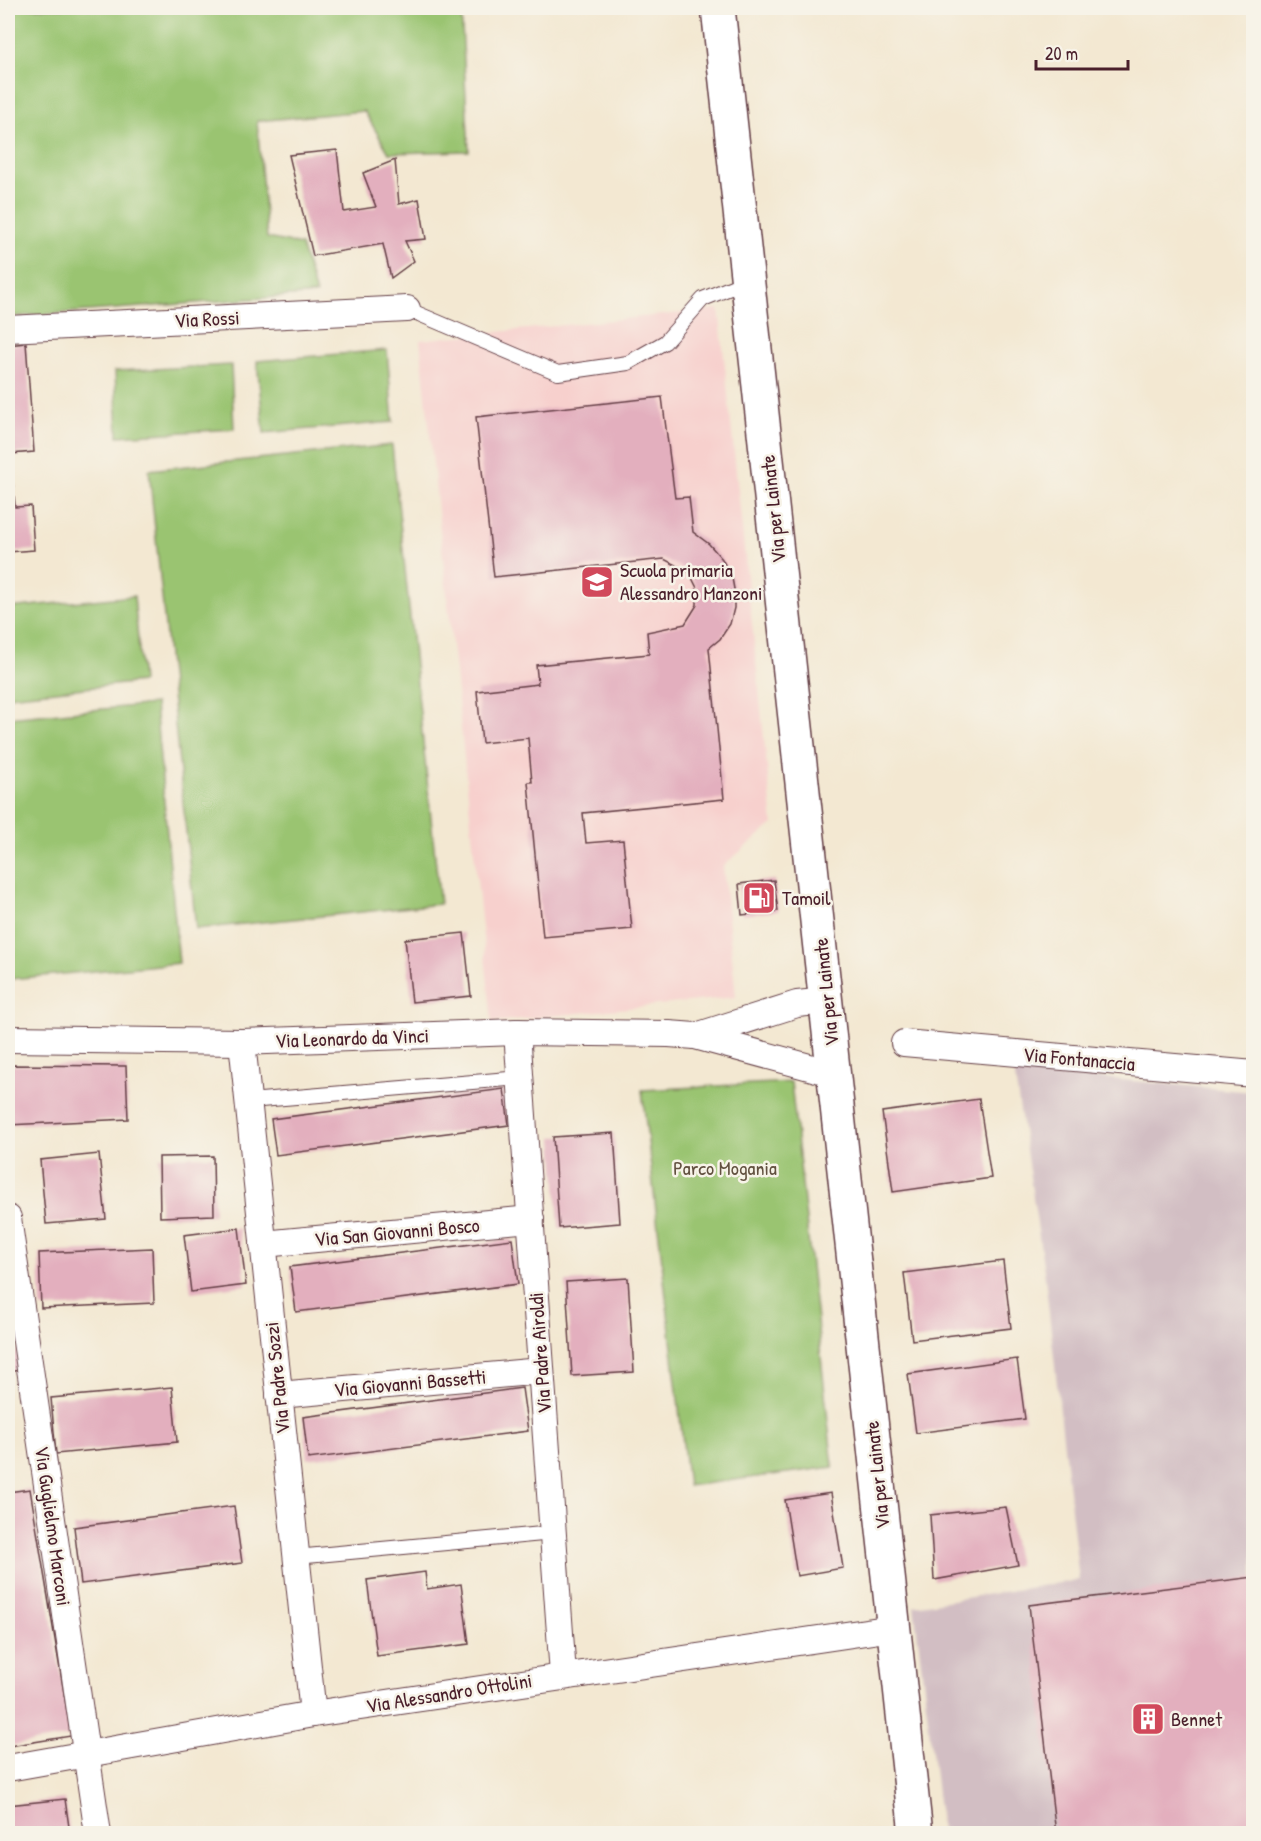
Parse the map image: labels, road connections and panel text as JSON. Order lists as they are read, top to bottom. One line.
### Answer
{"streets":{"street":["Via Rossi","Via per Lainate","Via Leonardo da Vinci","Via Fontanaccia","Via San Giovanni Bosco","Via Padre Airoldi","Via Padre Sozzi","Via Giovanni Bassetti","Via Guglielmo Marconi","Via Alessandro Ottolini"]},"crossings":[["Via per Lainate","Via Alessandro Ottolini"],["Via Leonardo da Vinci","Via Padre Airoldi"],["Via Leonardo da Vinci","Via Padre Sozzi"],["Via San Giovanni Bosco","Via Padre Airoldi"],["Via San Giovanni Bosco","Via Padre Sozzi"],["Via Padre Airoldi","Via Giovanni Bassetti"],["Via Padre Airoldi","Via Alessandro Ottolini"],["Via Padre Sozzi","Via Giovanni Bassetti"],["Via Padre Sozzi","Via Alessandro Ottolini"],["Via Guglielmo Marconi","Via Alessandro Ottolini"]],"parks":["Parco Mogania"],"places":{"school or university":["Scuola primaria Alessandro Manzoni"],"fuel station":["Tamoil"],"building":["Bennet"]},"scale_bar":"20 m"}
